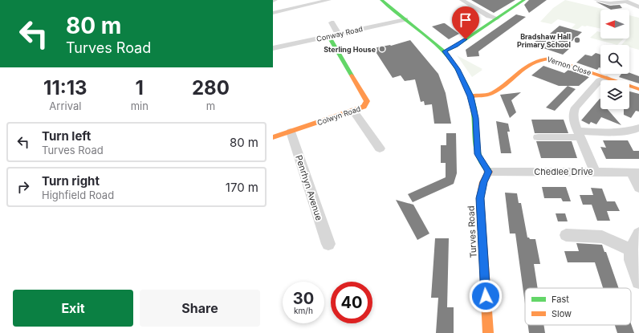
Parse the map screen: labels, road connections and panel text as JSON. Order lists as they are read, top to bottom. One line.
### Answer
{"streets":{"street":["Conway Road","Vernon Close","Colwyn Road","Chedlee Drive","Penrhyn Avenue","Turves Road"]},"crossings":[["Conway Road","Colwyn Road"],["Colwyn Road","Penrhyn Avenue"],["Chedlee Drive","Turves Road"]],"places":["Bradshaw Hall Primary School","Sterling House"],"legend":["Fast","Slow"],"north":"left","page":{"turn":["80 m","Turves Road"],"eta":["11:13","Arrival","1","min","280","m"],"list":[{"name":"Turn left","note":"Turves Road","value":"80 m"},{"name":"Turn right","note":"Highfield Road","value":"170 m"}],"speed":"30 km/h","limit":"40","buttons":["Exit","Share"]}}
